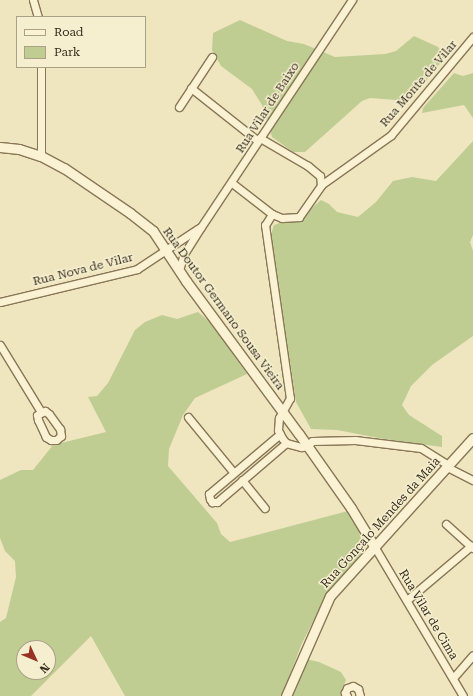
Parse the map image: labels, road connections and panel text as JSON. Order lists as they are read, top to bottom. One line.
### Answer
{"streets":{"street":["Rua Monte de Vilar","Rua Vilar de Baixo","Rua Nova de Vilar","Rua Doutor Germano Sousa Vieira","Rua Gonçalo Mendes da Maia","Rua Vilar de Cima"]},"crossings":[["Rua Monte de Vilar","Rua Vilar de Baixo"],["Rua Vilar de Baixo","Rua Nova de Vilar"],["Rua Vilar de Baixo","Rua Doutor Germano Sousa Vieira"],["Rua Nova de Vilar","Rua Doutor Germano Sousa Vieira"],["Rua Doutor Germano Sousa Vieira","Rua Gonçalo Mendes da Maia"],["Rua Doutor Germano Sousa Vieira","Rua Vilar de Cima"],["Rua Gonçalo Mendes da Maia","Rua Vilar de Cima"]],"legend":["Road","Park"],"north":"bottom right"}
